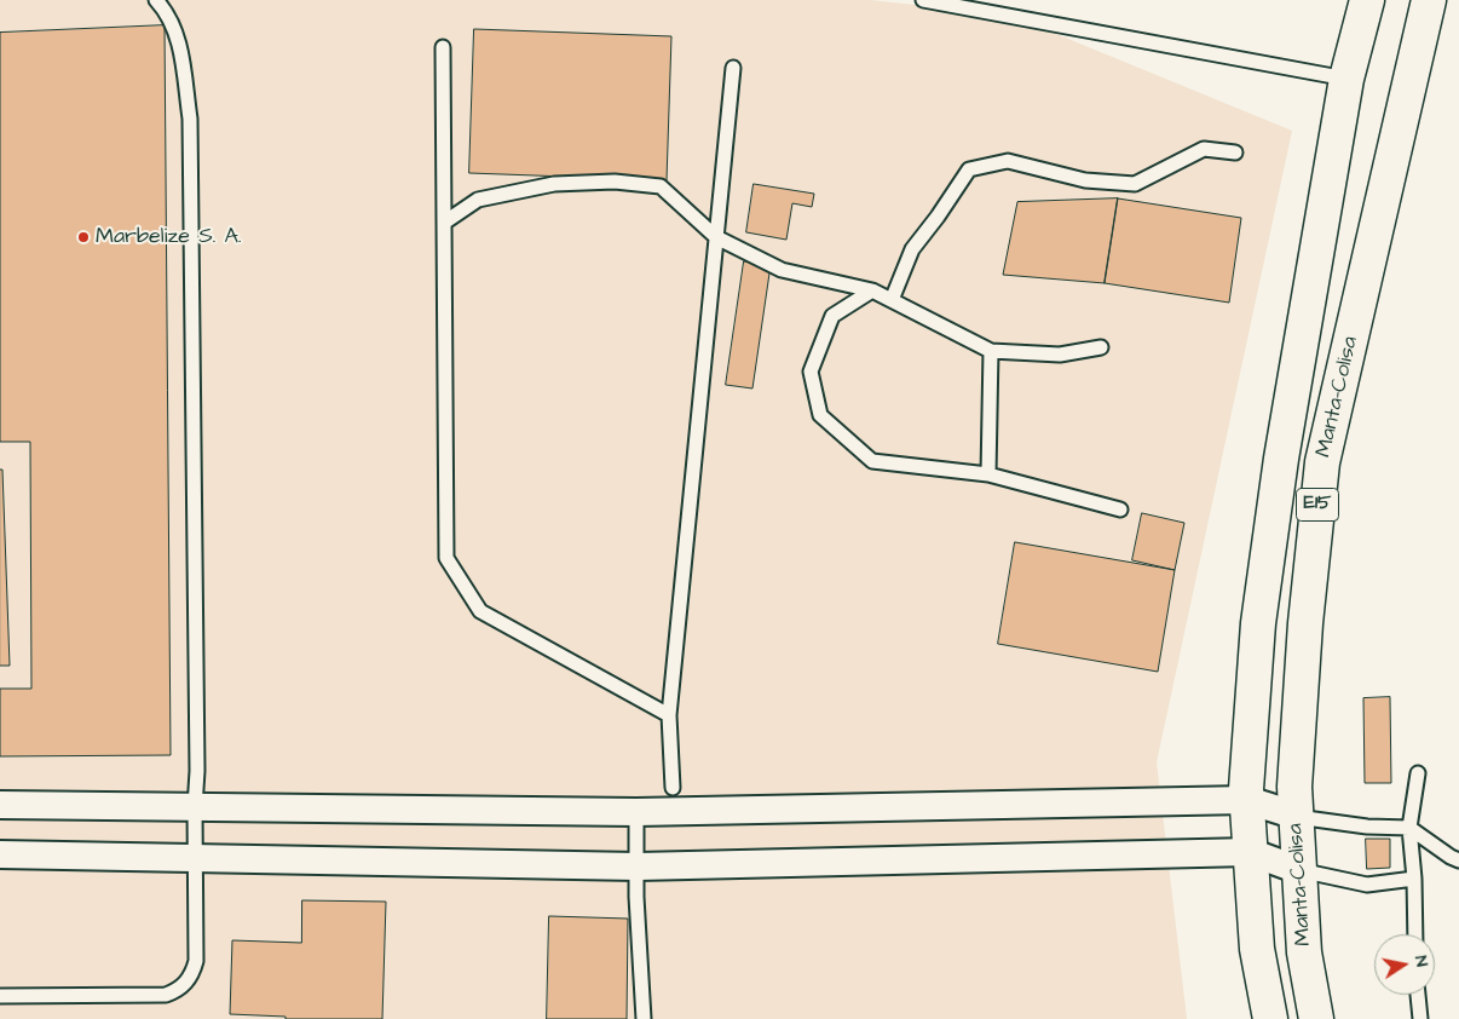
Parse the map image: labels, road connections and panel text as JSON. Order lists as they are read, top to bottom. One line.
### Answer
{"streets":{"highway":["Manta-Colisa","E15"]},"places":["Marbelize S. A."],"north":"right"}
